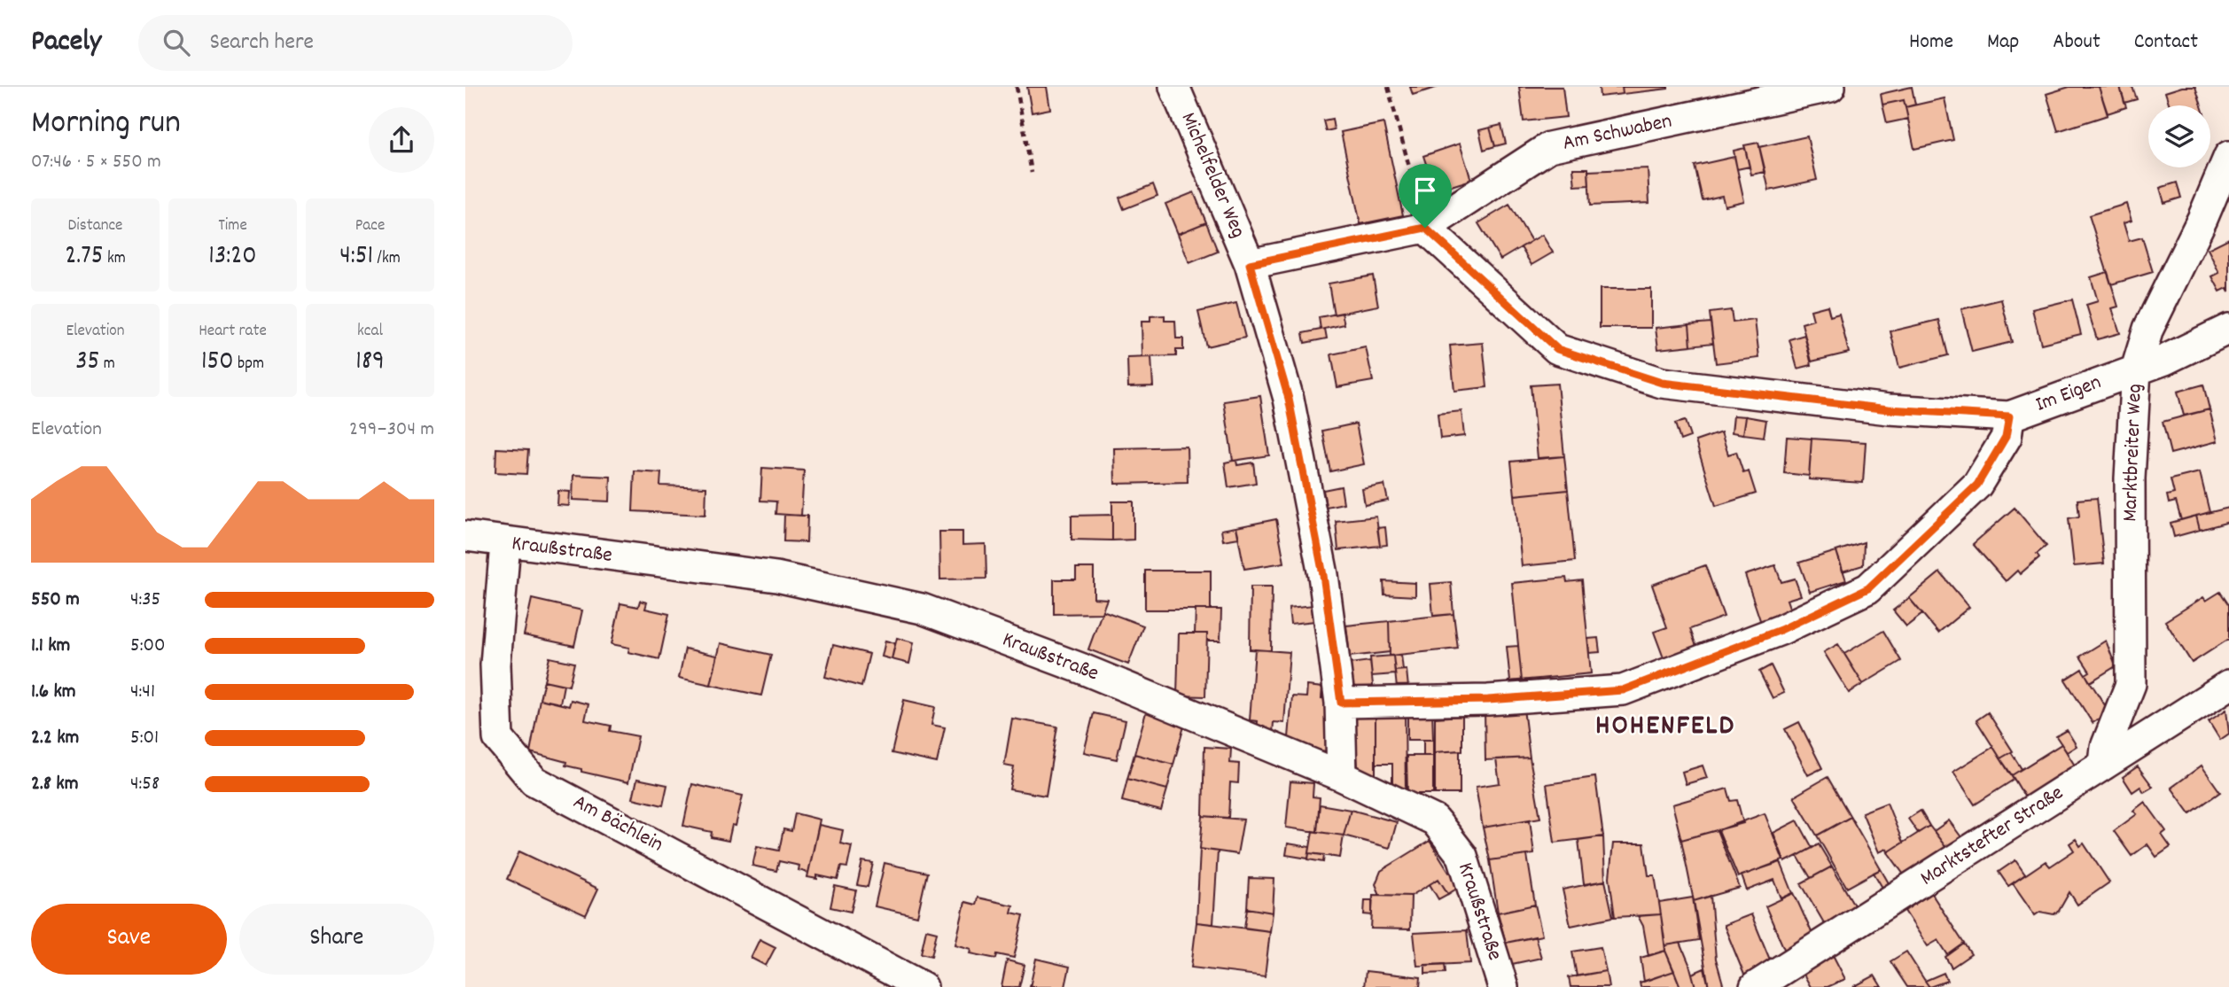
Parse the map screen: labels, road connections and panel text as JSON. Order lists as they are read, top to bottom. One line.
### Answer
{"streets":{"street":["Am Schwaben","Michelfelder Weg","Im Eigen","Marktbreiter Weg","Kraußstraße","Am Bächlein","Marktstefter Straße"]},"crossings":[["Am Schwaben","Im Eigen"],["Michelfelder Weg","Kraußstraße"],["Im Eigen","Marktbreiter Weg"],["Marktbreiter Weg","Marktstefter Straße"],["Kraußstraße","Am Bächlein"]],"districts":["HOHENFELD"],"page":{"header":"Pacely","search":"Search here","nav":["Home","Map","About","Contact"],"heading":["Morning run","07:46 · 5 × 550 m"],"stats":[["Distance","2.75 km"],["Time","13:20"],["Pace","4:51 /km"],["Elevation","35 m"],["Heart rate","150 bpm"],["kcal","189"]],"chart":["Elevation","299–304 m"],"list":[{"name":"550 m","note":"4:35"},{"name":"1.1 km","note":"5:00"},{"name":"1.6 km","note":"4:41"},{"name":"2.2 km","note":"5:01"},{"name":"2.8 km","note":"4:58"}],"buttons":["Save","Share"]}}
